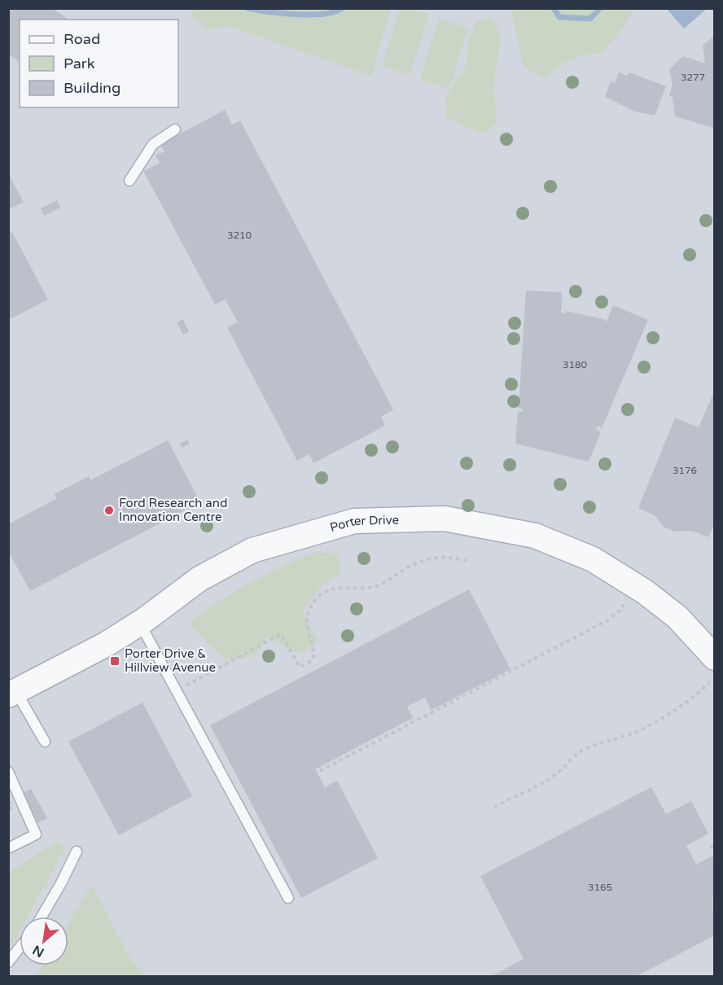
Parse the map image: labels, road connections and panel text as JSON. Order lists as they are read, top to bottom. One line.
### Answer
{"streets":{"street":["Porter Drive"]},"places":{"other":["Ford Research and Innovation Centre"],"transit":["Porter Drive & Hillview Avenue"]},"house_numbers":["3277","3210","3180","3176","3165"],"legend":["Road","Park","Building"],"north":"bottom left"}
